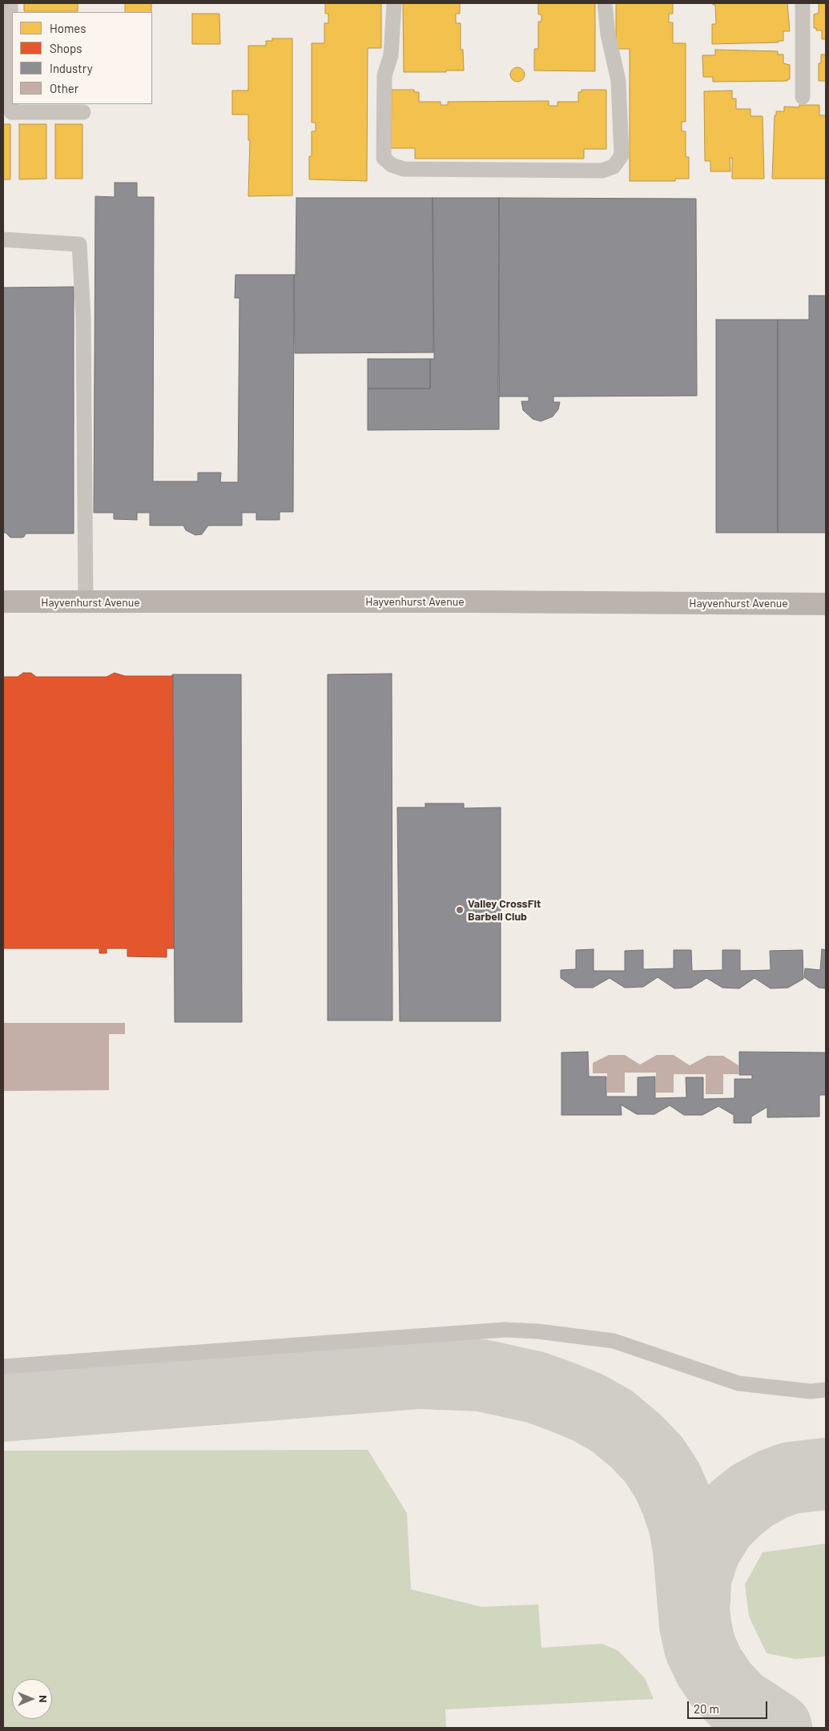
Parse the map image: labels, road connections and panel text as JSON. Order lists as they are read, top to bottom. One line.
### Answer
{"streets":{"main road":["Hayvenhurst Avenue"]},"places":["Valley CrossFit Barbell Club"],"legend":["Homes","Shops","Industry","Other"],"scale_bar":"20 m","north":"right"}
